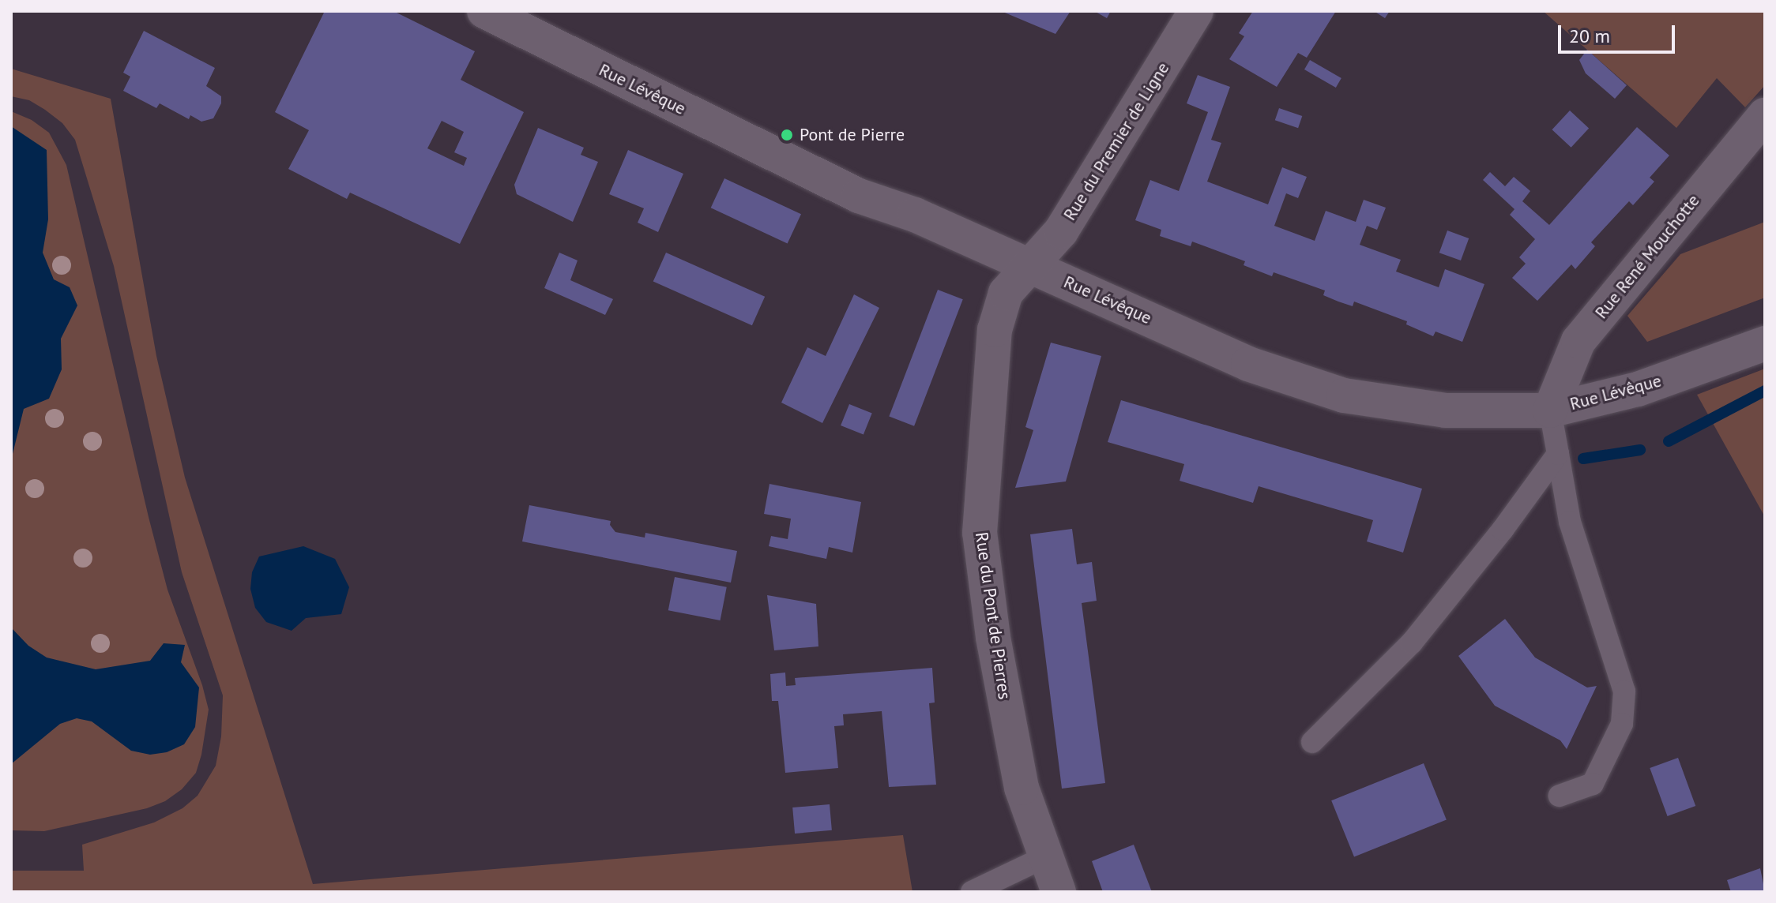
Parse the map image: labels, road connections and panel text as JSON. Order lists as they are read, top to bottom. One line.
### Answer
{"streets":{"street":["Rue Lévêque","Rue du Premier de Ligne","Rue René Mouchotte","Rue du Pont de Pierres"]},"crossings":[["Rue Lévêque","Rue du Premier de Ligne"],["Rue Lévêque","Rue René Mouchotte"],["Rue Lévêque","Rue du Pont de Pierres"],["Rue du Premier de Ligne","Rue du Pont de Pierres"]],"places":["Pont de Pierre"],"scale_bar":"20 m"}
